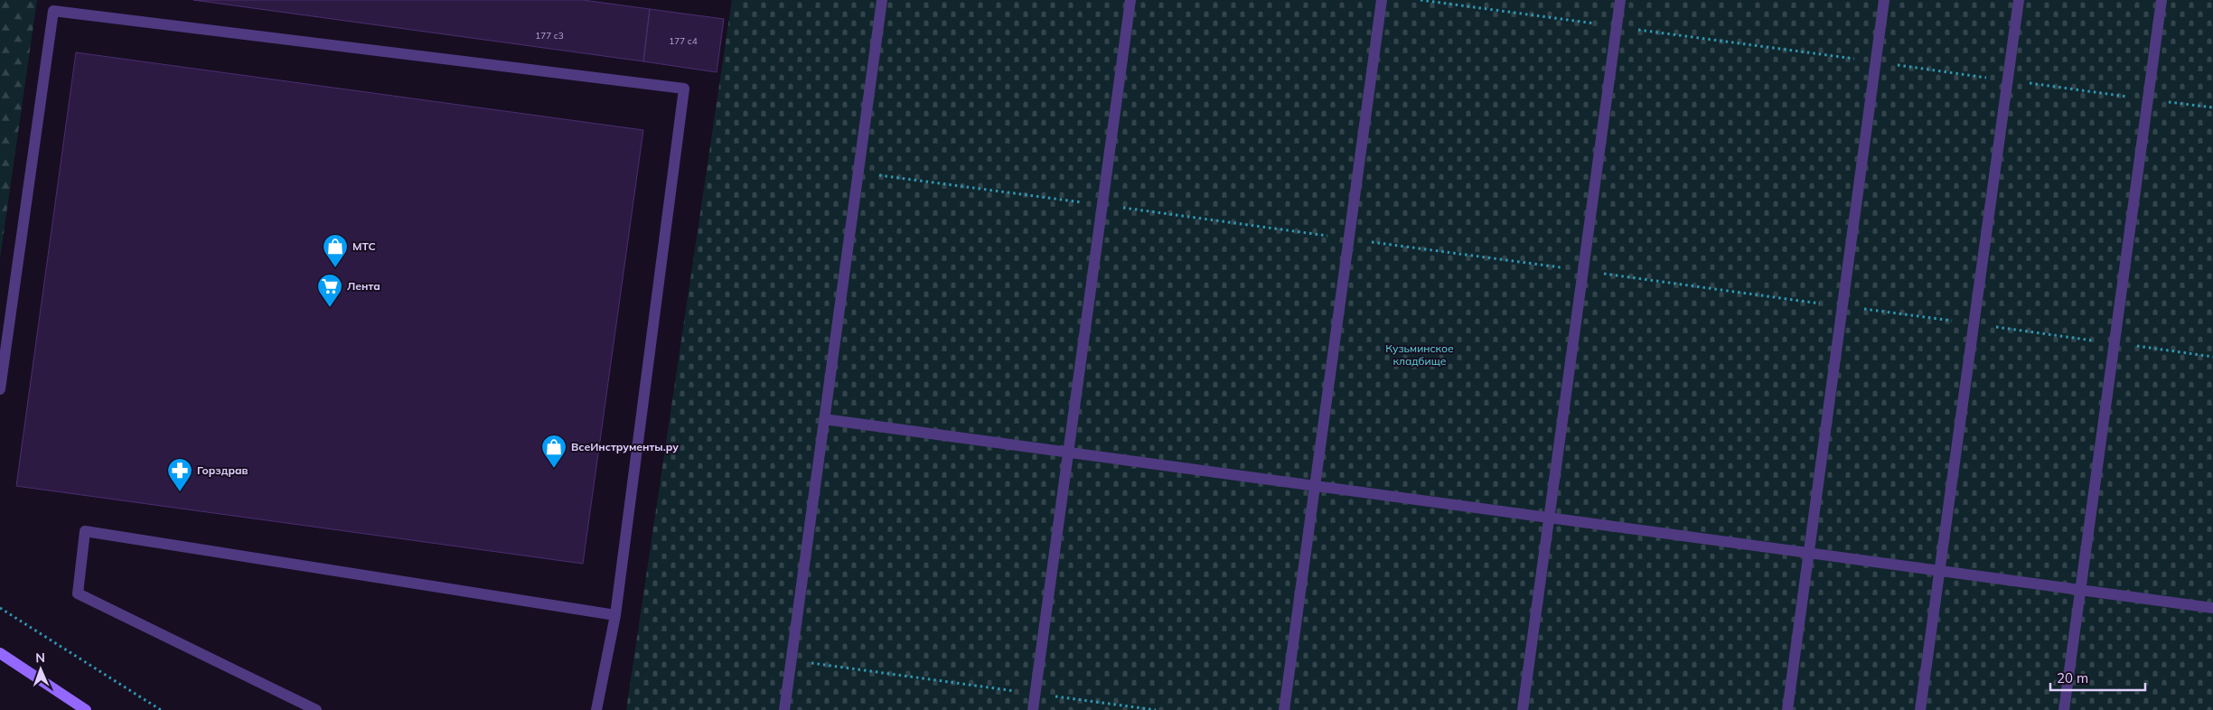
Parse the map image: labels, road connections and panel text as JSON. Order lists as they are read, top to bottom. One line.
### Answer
{"parks":["Кузьминское кладбище"],"places":{"shop":["МТС","ВсеИнструменты.ру"],"supermarket":["Лента"],"pharmacy":["Горздрав"]},"house_numbers":["177 с3","177 с4"],"scale_bar":"20 m","north":"top"}
